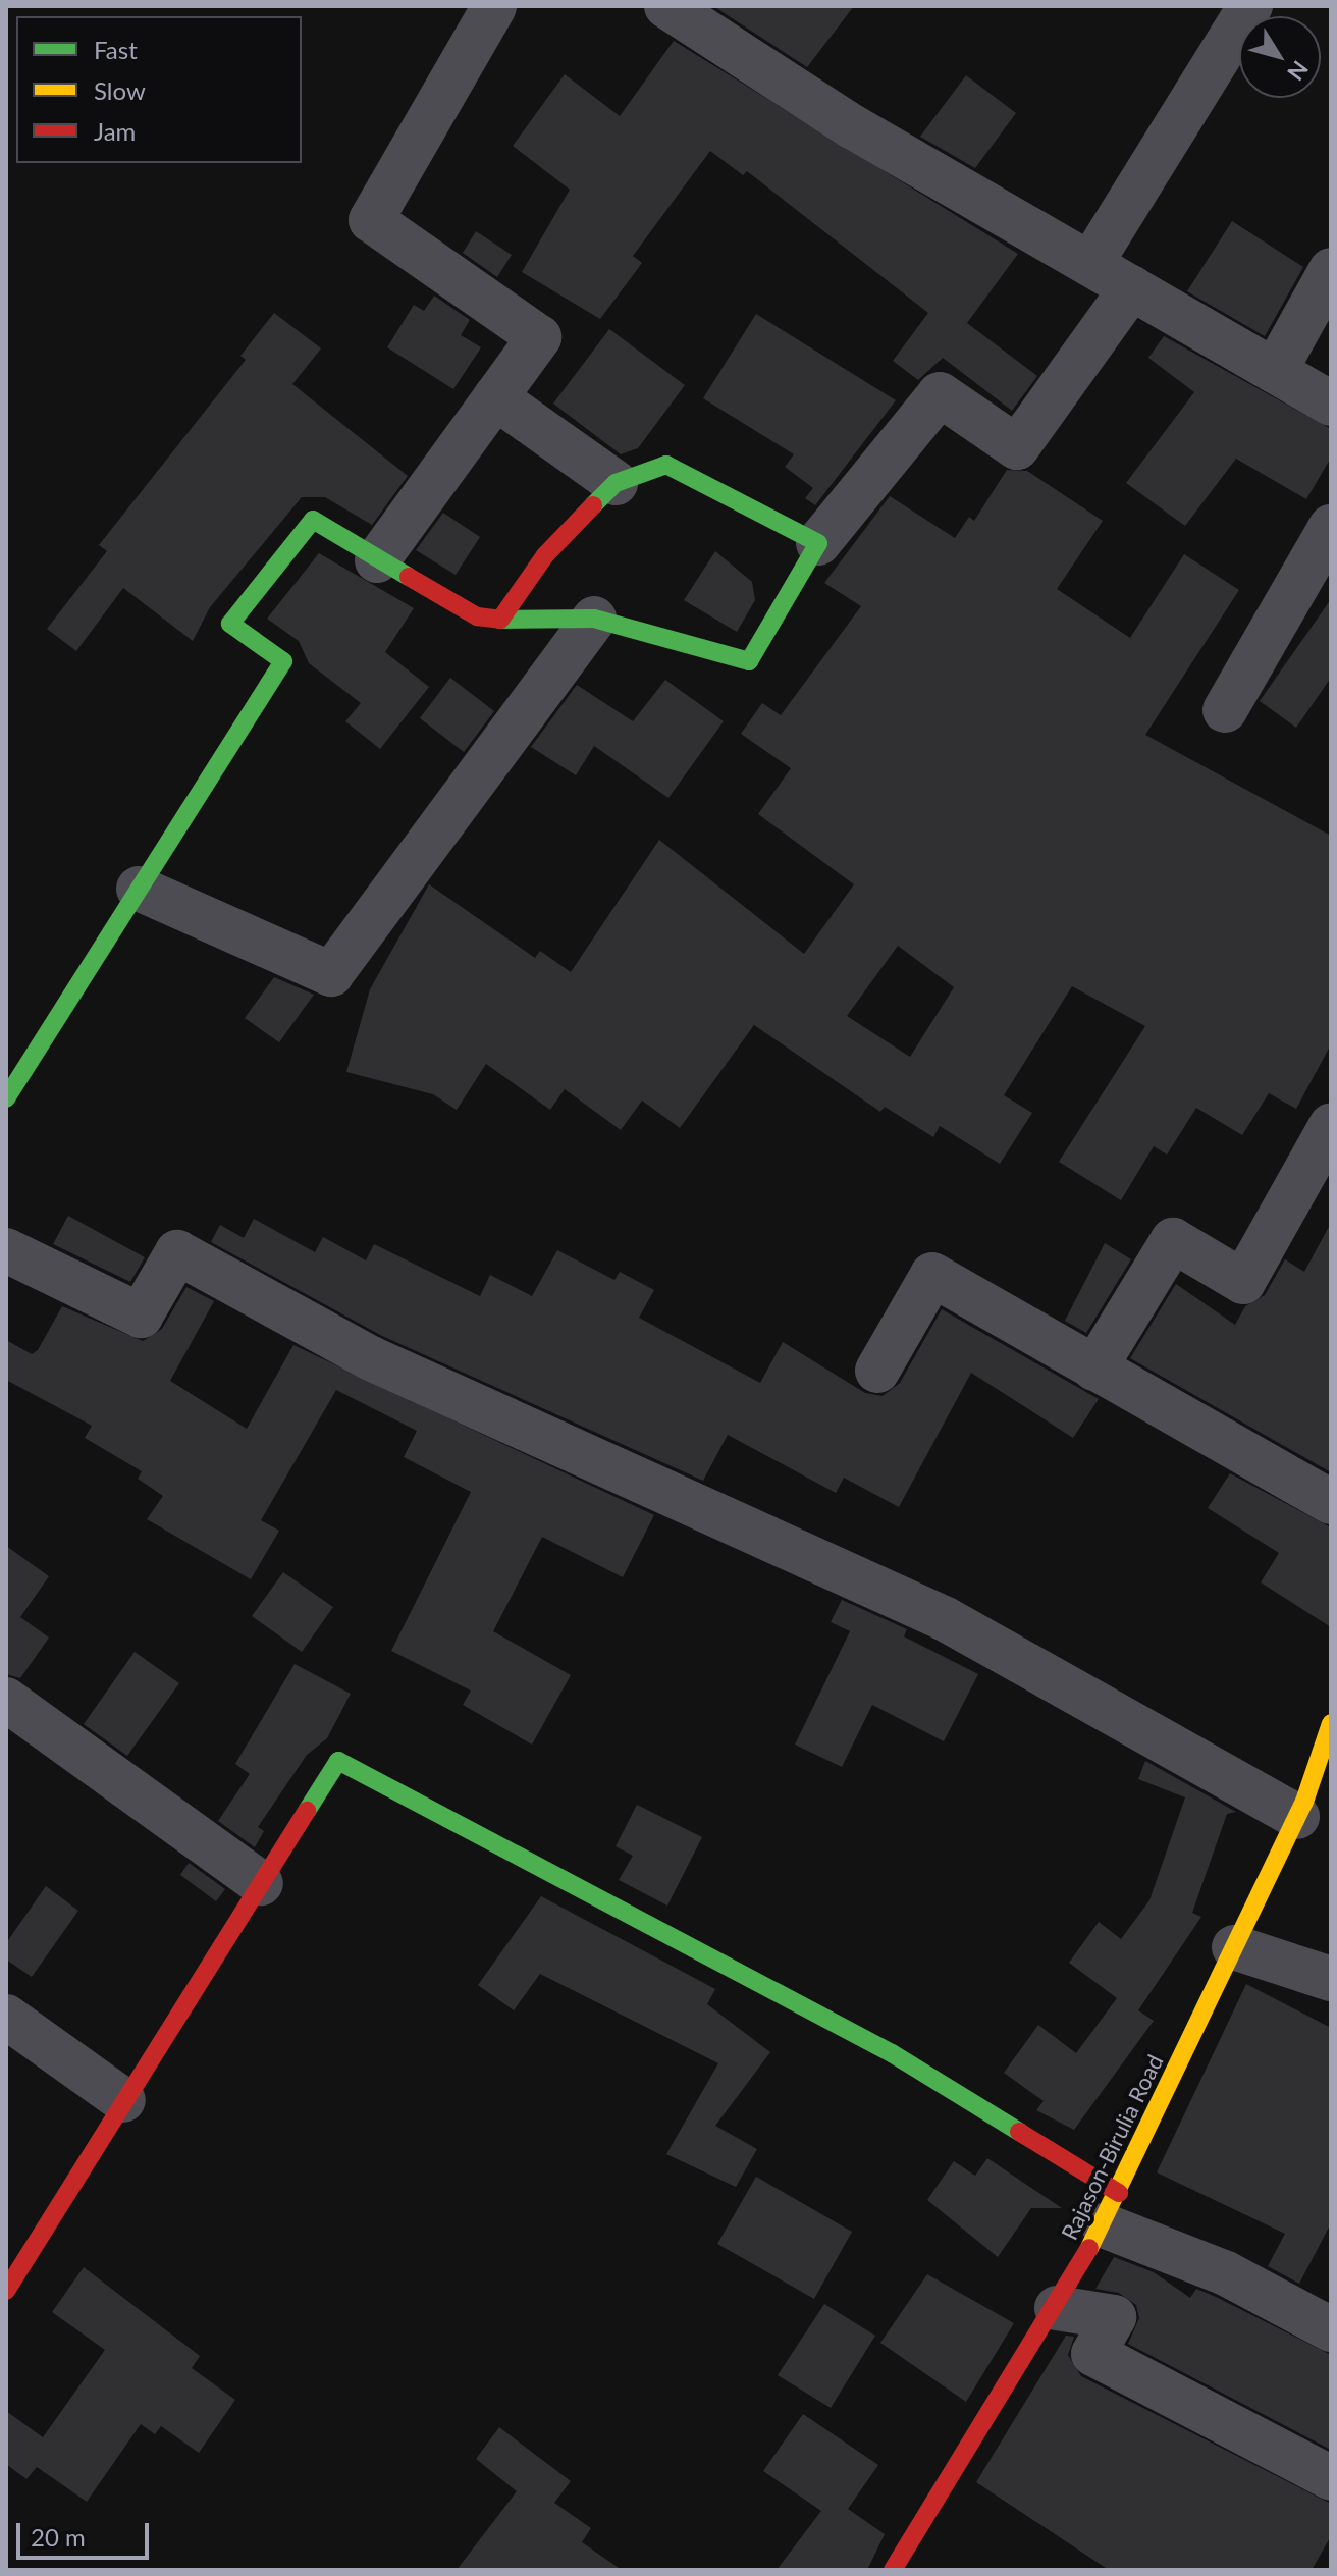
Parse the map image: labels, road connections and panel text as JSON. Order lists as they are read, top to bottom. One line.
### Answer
{"streets":{"street":["Rajason-Birulia Road"]},"legend":["Fast","Slow","Jam"],"scale_bar":"20 m","north":"bottom right"}
